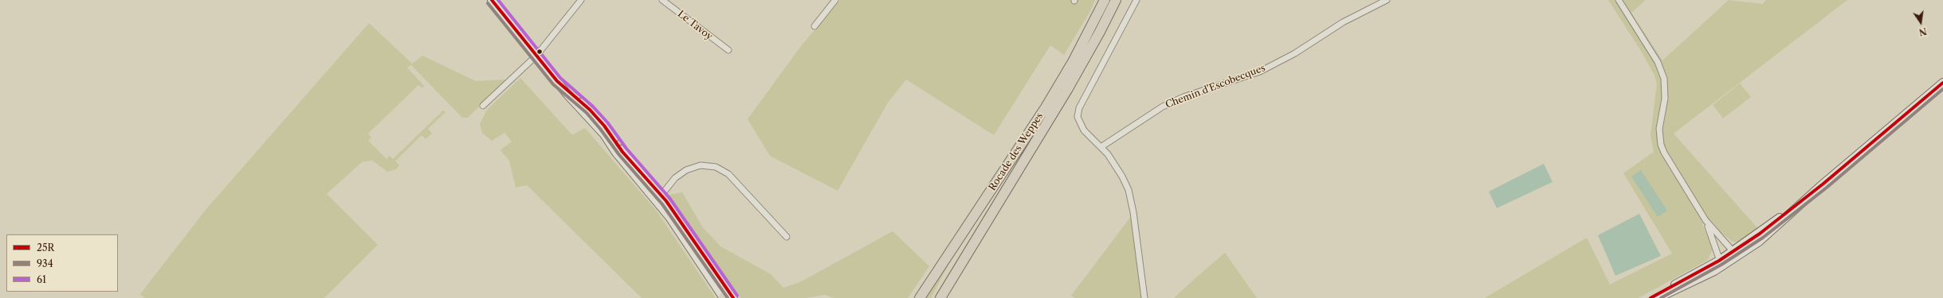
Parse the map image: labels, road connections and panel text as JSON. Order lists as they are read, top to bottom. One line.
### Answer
{"streets":{"highway":["Rocade des Weppes"],"street":["Le Tavoy","Chemin d'Escobecques"]},"lines":["transit line 25R","transit line 61","transit line 934"],"legend":["25R","934","61"],"north":"bottom"}
